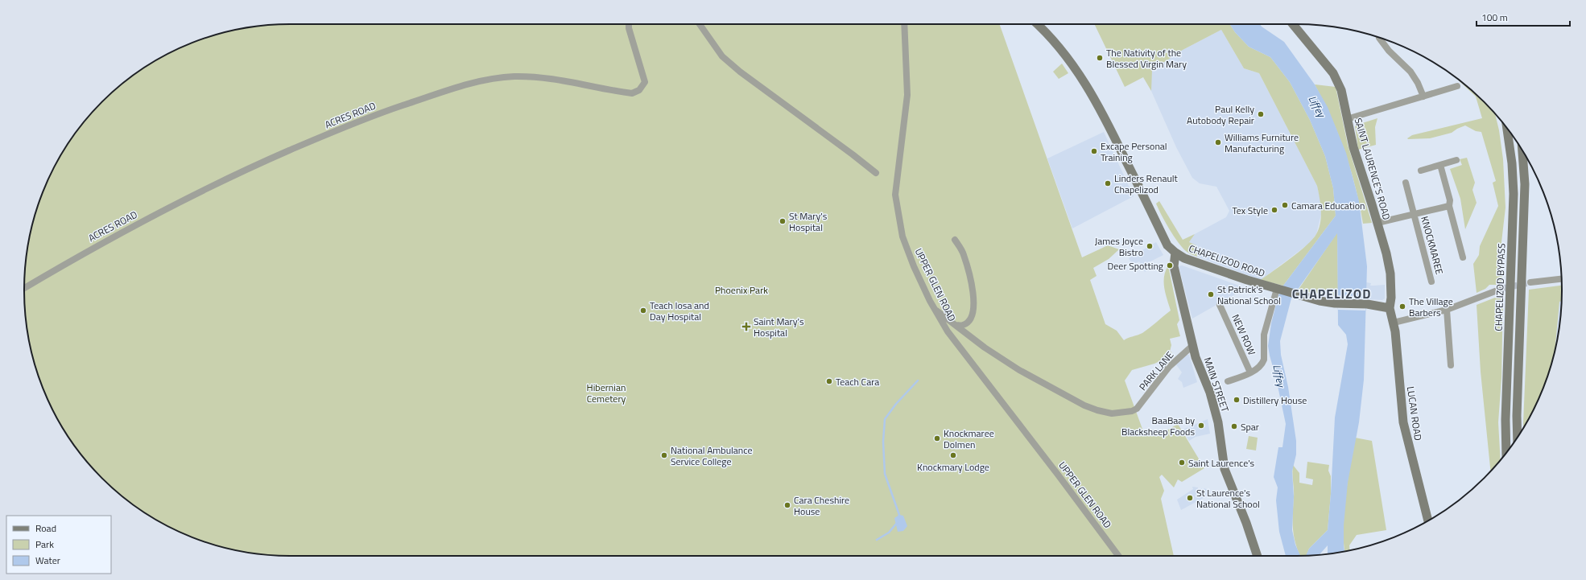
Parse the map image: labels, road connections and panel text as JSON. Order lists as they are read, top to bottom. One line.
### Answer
{"streets":{"main road":["SAINT LAURENCE'S ROAD","CHAPELIZOD ROAD","CHAPELIZOD BYPASS","MAIN STREET","LUCAN ROAD"],"street":["ACRES ROAD","KNOCKMAREE","UPPER GLEN ROAD","NEW ROW","PARK LANE"]},"crossings":[["SAINT LAURENCE'S ROAD","KNOCKMAREE"],["SAINT LAURENCE'S ROAD","CHAPELIZOD ROAD"],["SAINT LAURENCE'S ROAD","LUCAN ROAD"],["CHAPELIZOD ROAD","MAIN STREET"],["PARK LANE","MAIN STREET"]],"districts":["CHAPELIZOD"],"water":["Liffey"],"parks":["Phoenix Park","Hibernian Cemetery"],"places":{"other":["The Nativity of the Blessed Virgin Mary","Paul Kelly Autobody Repair","Williams Furniture Manufacturing","Excape Personal Training","Linders Renault Chapelizod","Camara Education","Tex Style","St Mary's Hospital","James Joyce Bistro","Deer Spotting","St Patrick's National School","The Village Barbers","Teach Iosa and Day Hospital","Teach Cara","Distillery House","BaaBaa by Blacksheep Foods","Spar","Knockmaree Dolmen","National Ambulance Service College","Knockmary Lodge","Saint Laurence's","St Laurence's National School","Cara Cheshire House"],"health":["Saint Mary's Hospital"]},"legend":["Road","Park","Water"],"scale_bar":"100 m"}
